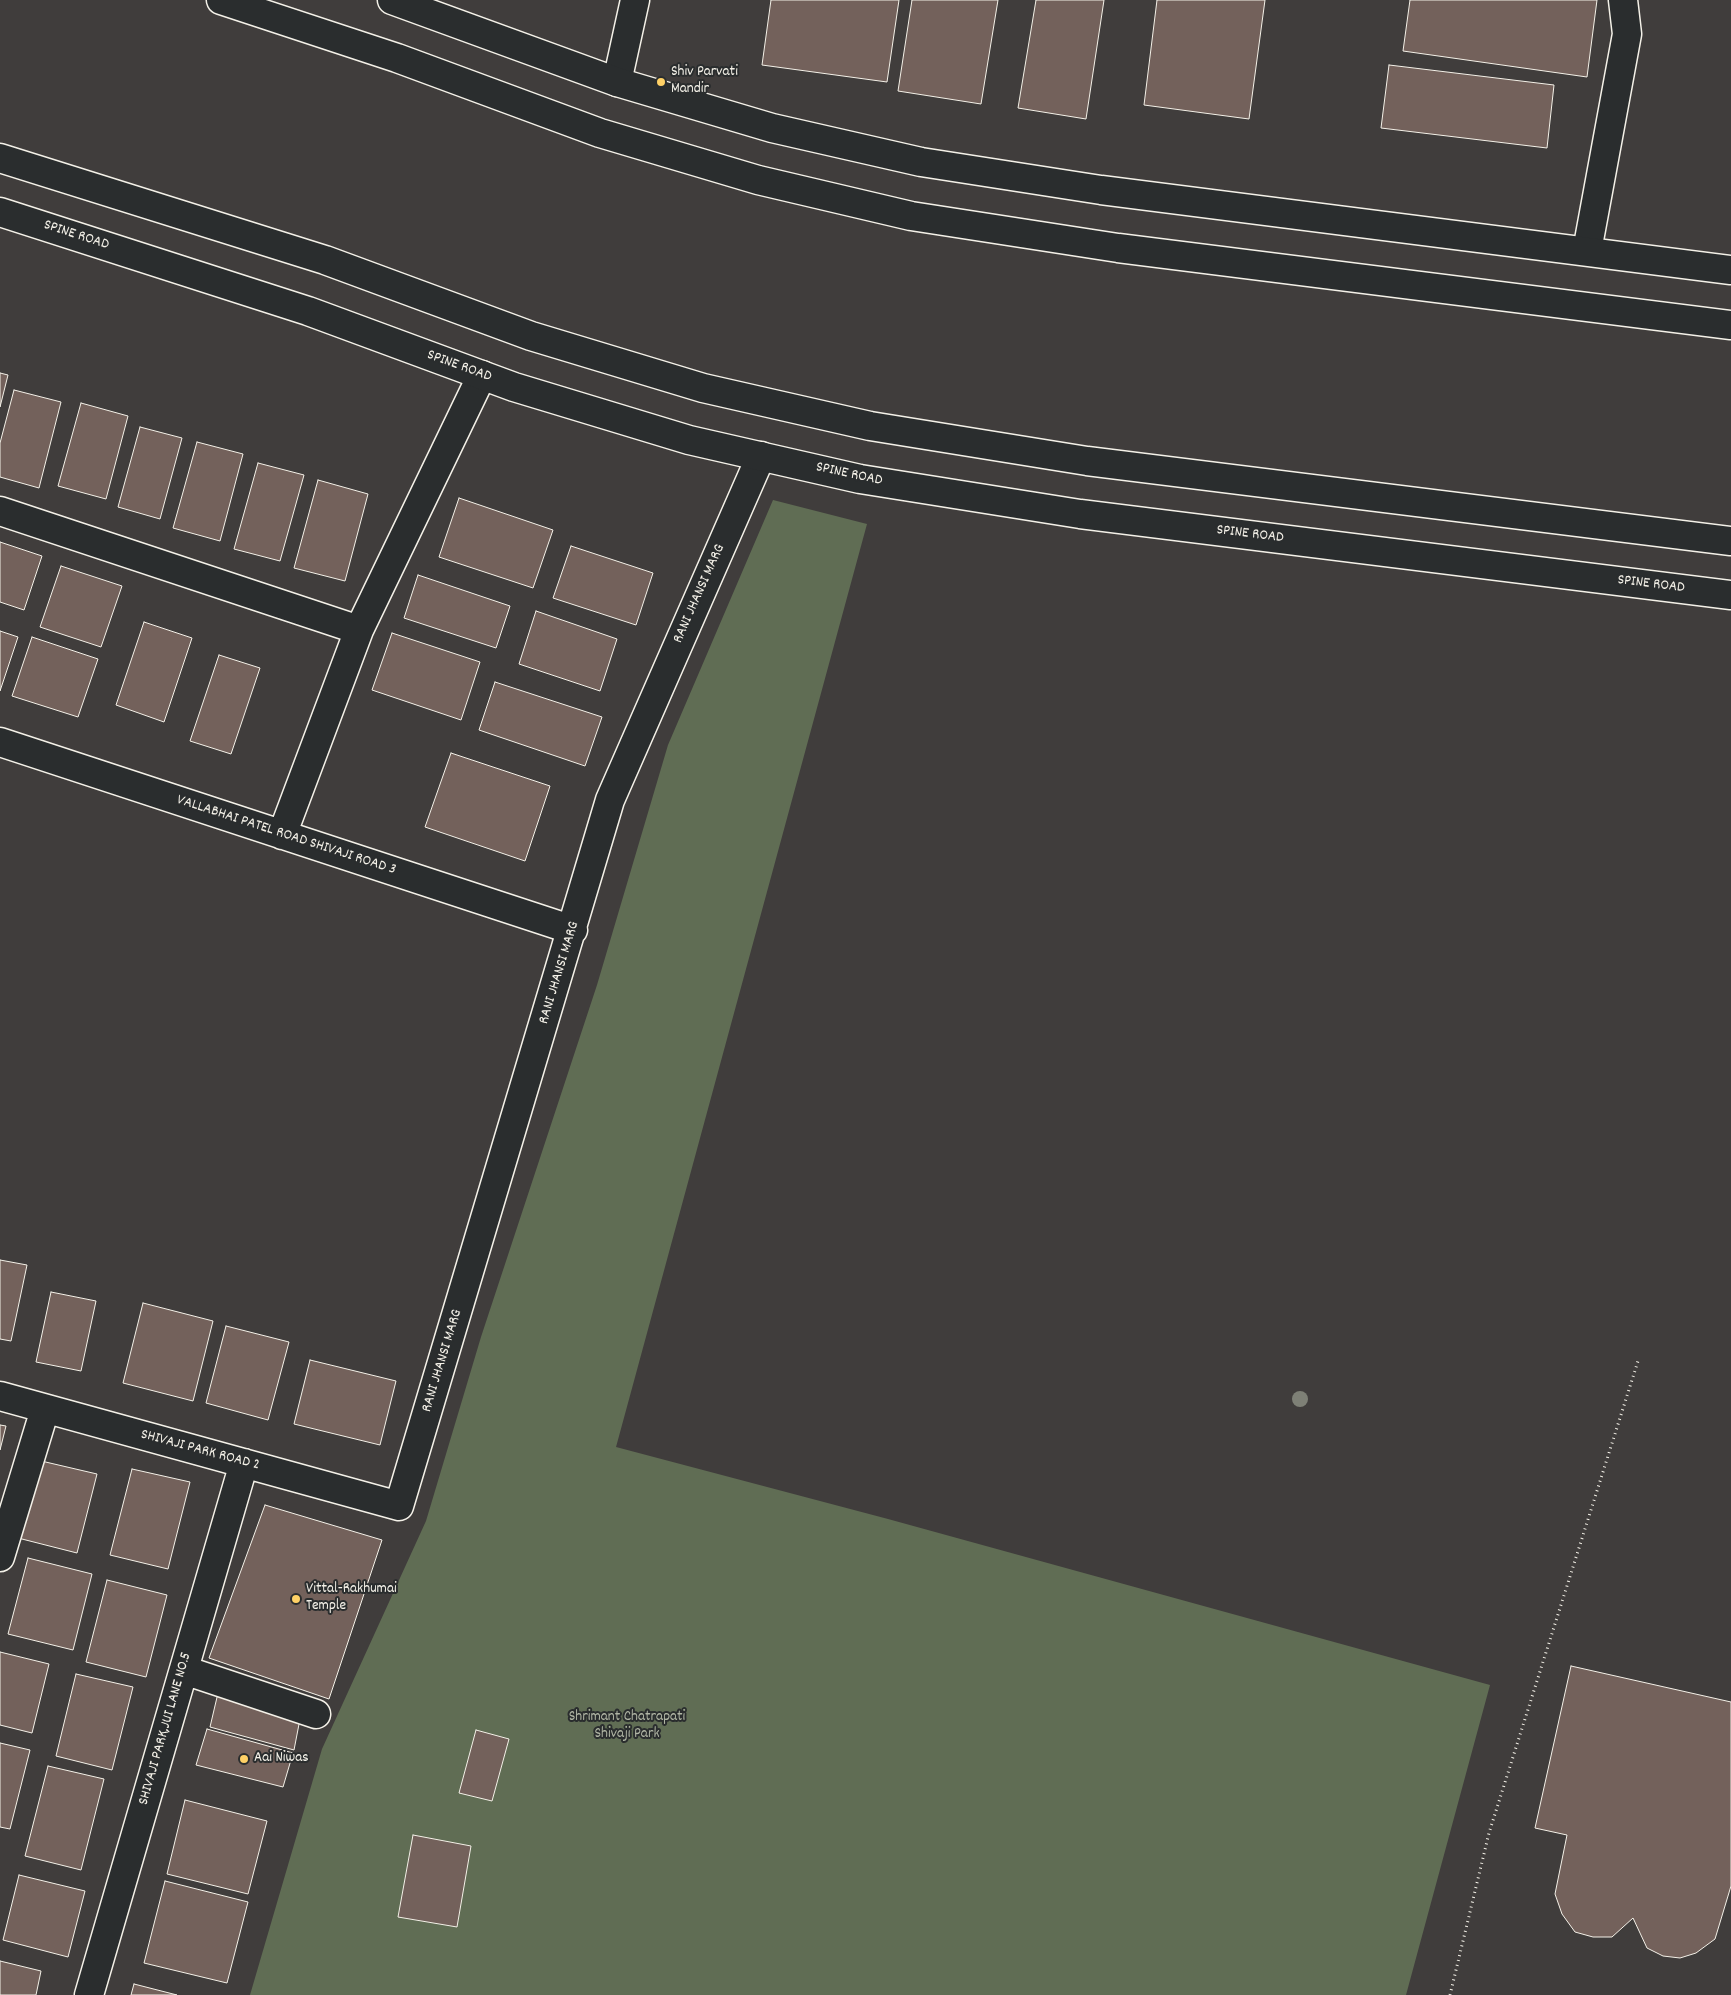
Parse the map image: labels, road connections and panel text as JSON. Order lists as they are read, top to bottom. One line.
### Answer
{"streets":{"street":["SPINE ROAD","RANI JHANSI MARG","VALLABHAI PATEL ROAD SHIVAJI ROAD 3","SHIVAJI PARK ROAD 2","SHIVAJI PARK,JUI LANE NO.5"]},"crossings":[["SPINE ROAD","RANI JHANSI MARG"],["RANI JHANSI MARG","VALLABHAI PATEL ROAD SHIVAJI ROAD 3"],["RANI JHANSI MARG","SHIVAJI PARK ROAD 2"],["SHIVAJI PARK ROAD 2","SHIVAJI PARK,JUI LANE NO.5"]],"parks":["Shrimant Chatrapati Shivaji Park"],"places":["Shiv Parvati Mandir","Vittal-Rakhumai Temple","Aai Niwas"]}
